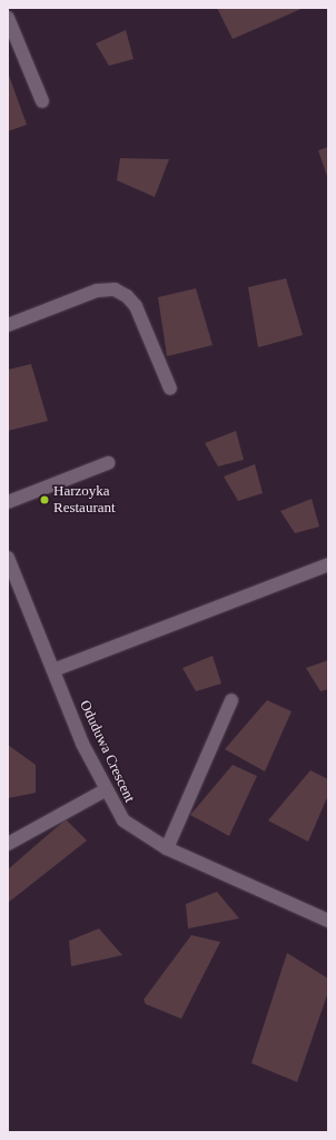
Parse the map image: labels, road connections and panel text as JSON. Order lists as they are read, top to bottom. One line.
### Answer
{"streets":{"street":["Oduduwa Crescent"]},"places":["Harzoyka Restaurant"]}
